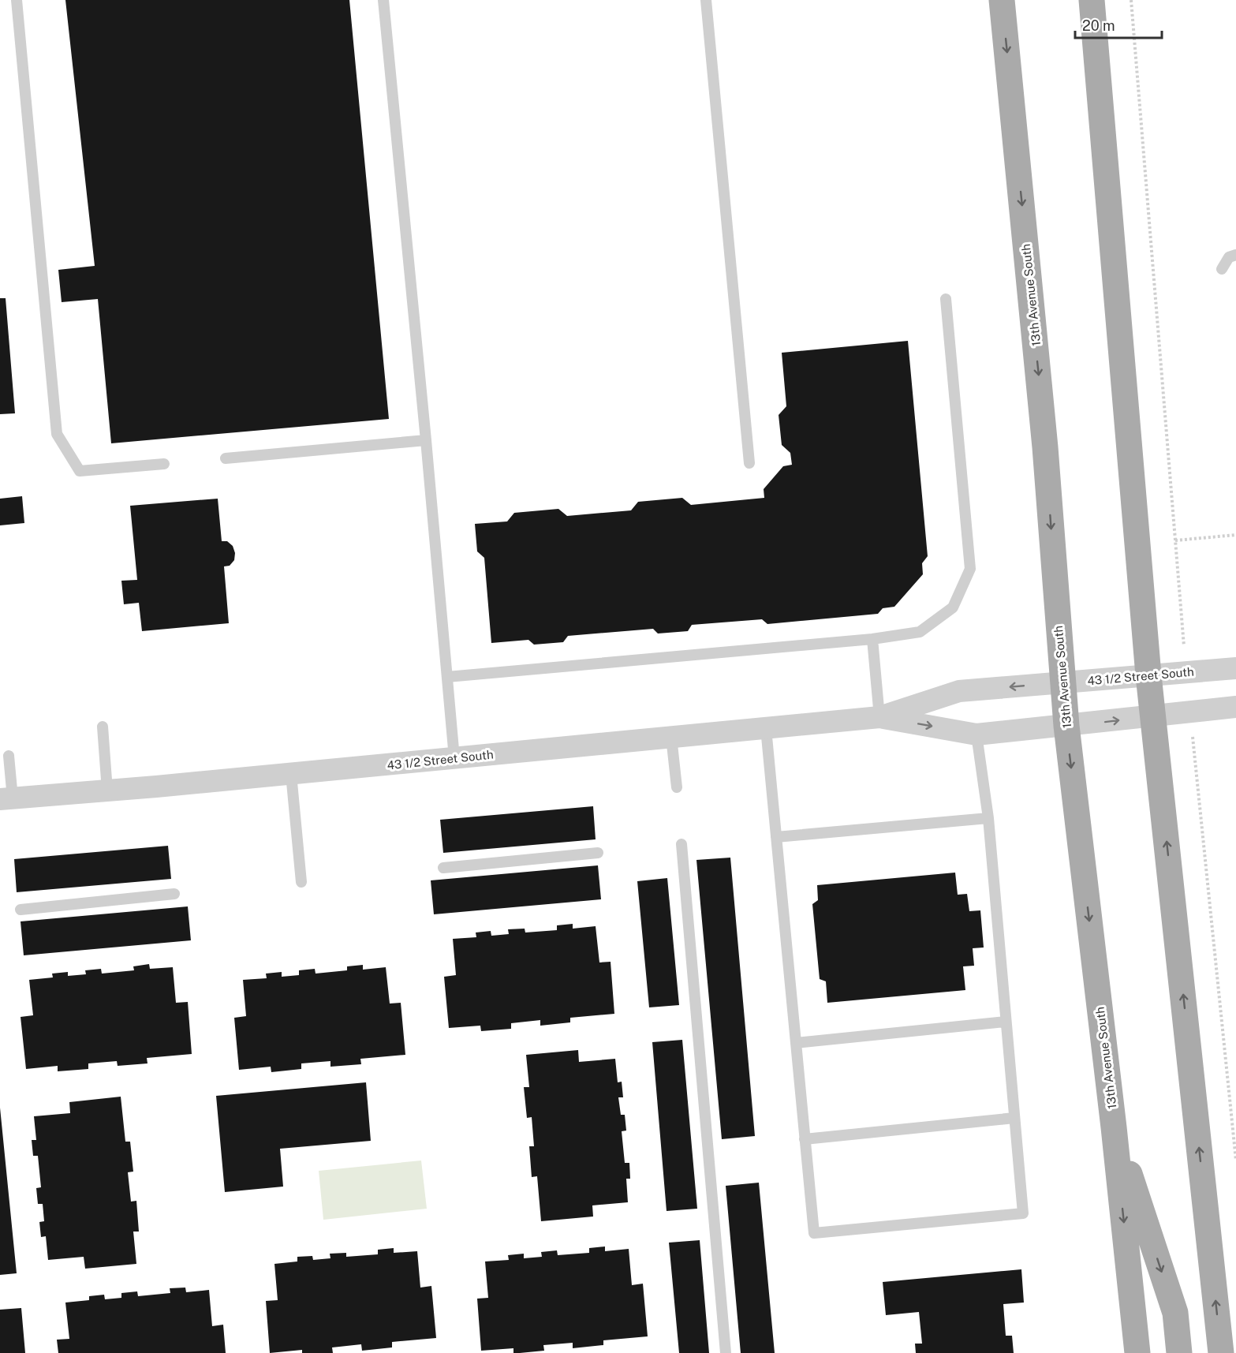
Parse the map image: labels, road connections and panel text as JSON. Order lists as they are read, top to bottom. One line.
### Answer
{"streets":{"main road":["13th Avenue South"],"street":["43 1/2 Street South"]},"crossings":[["13th Avenue South","43 1/2 Street South"]],"scale_bar":"20 m"}
